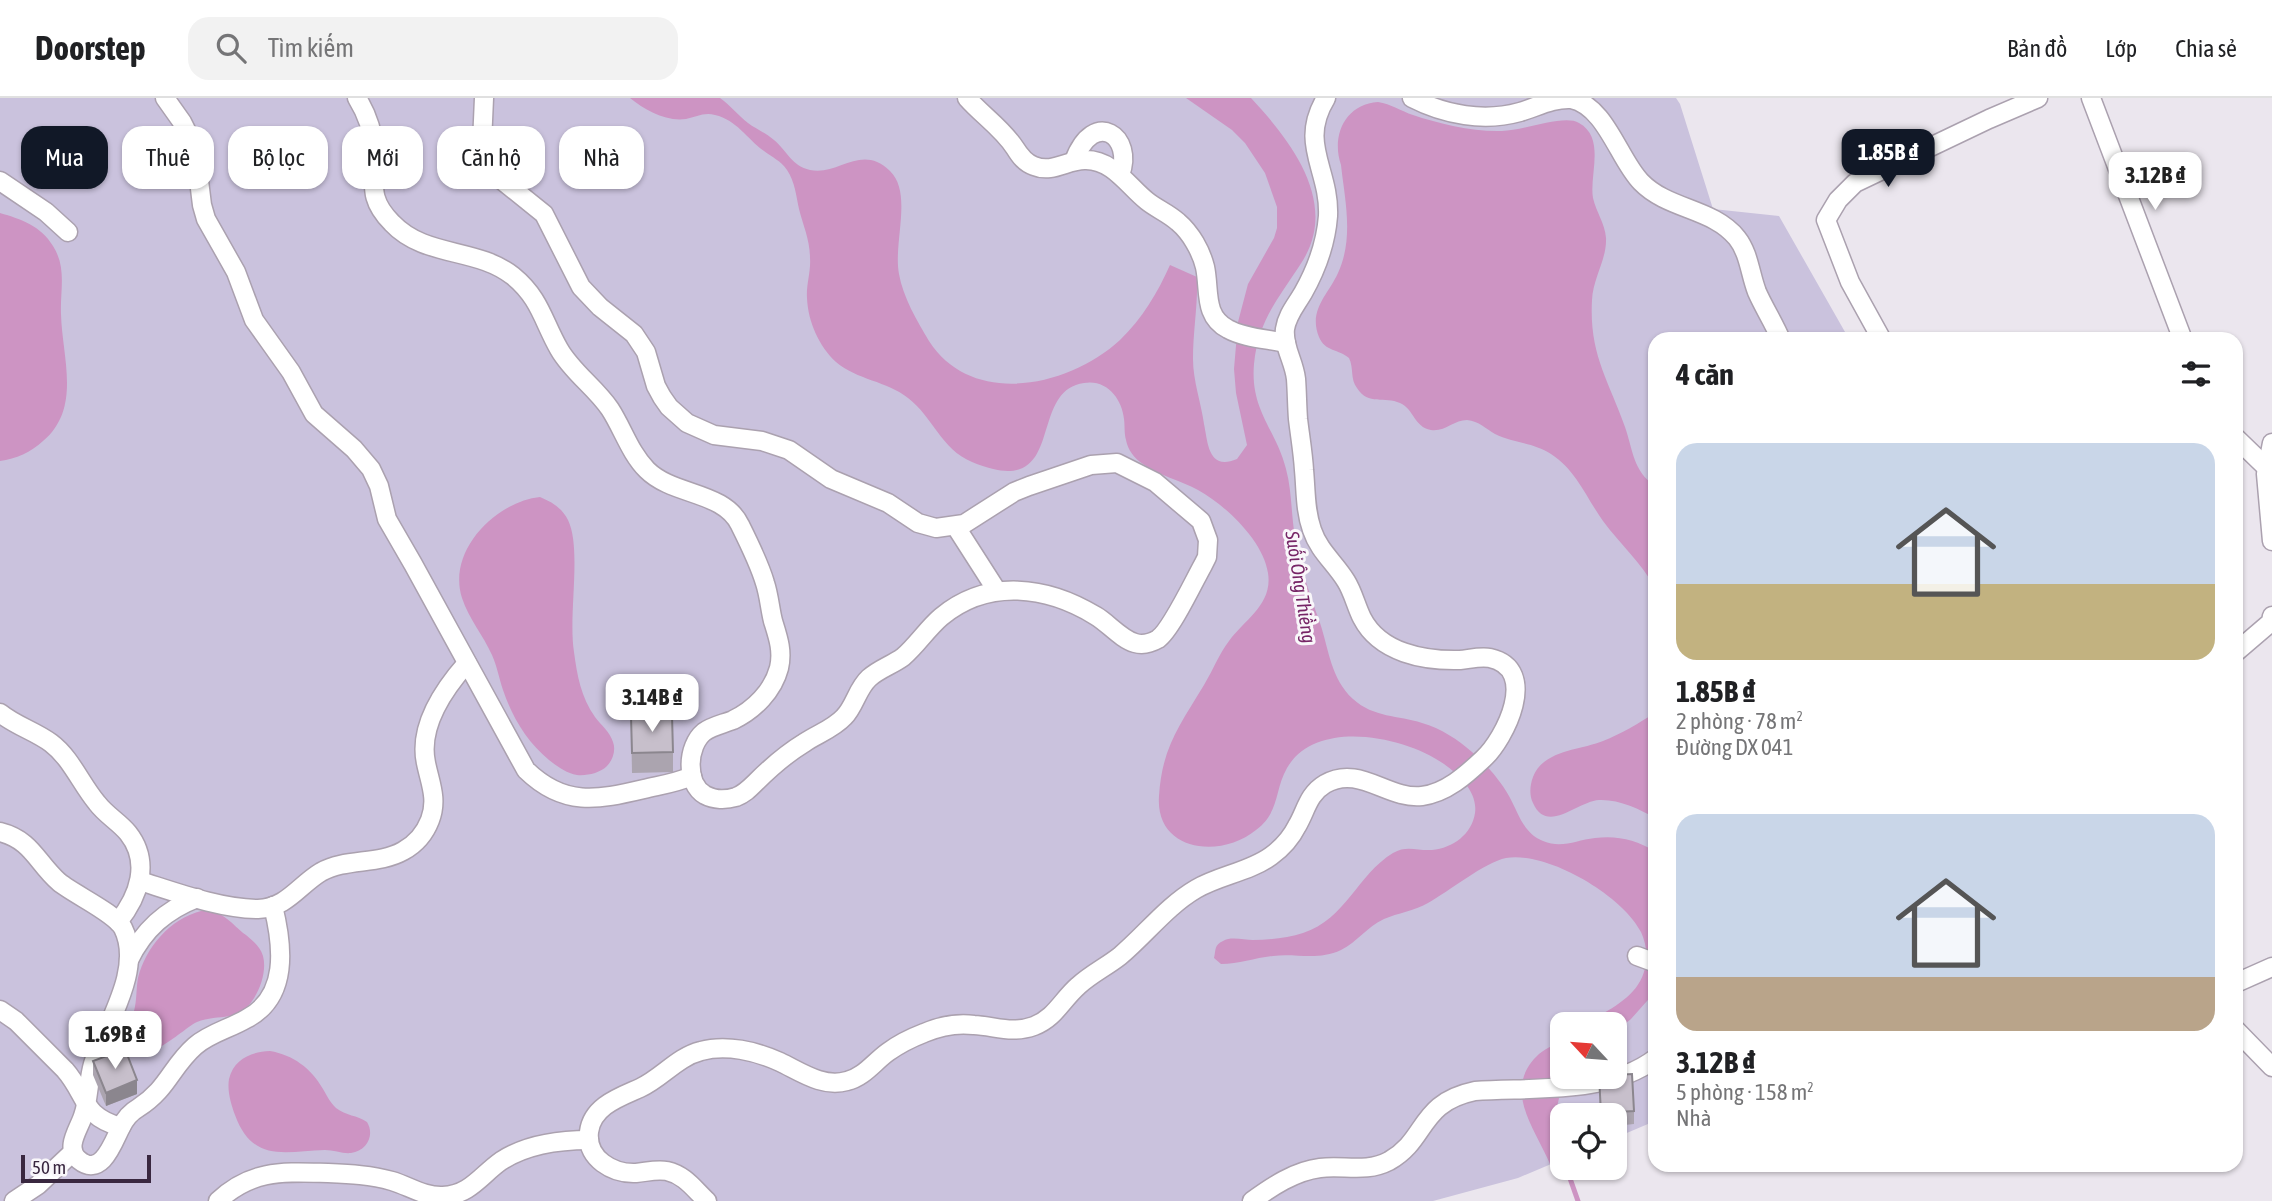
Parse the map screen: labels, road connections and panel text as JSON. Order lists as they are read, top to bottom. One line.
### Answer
{"water":["Suối Ông Thiềng"],"scale_bar":"50 m","north":"top left","page":{"header":"Doorstep","search":"Tìm kiếm","nav":["Bản đồ","Lớp","Chia sẻ"],"chip":["Mua","Thuê","Bộ lọc","Mới","Căn hộ","Nhà"],"price":["1.85B ₫","3.12B ₫","3.14B ₫","1.69B ₫"],"heading":"4 căn","list":[{"name":"1.85B ₫","note":"2 phòng · 78 m² · Đường DX 041"},{"name":"3.12B ₫","note":"5 phòng · 158 m² · Nhà"}],"scale":"50 m"}}
